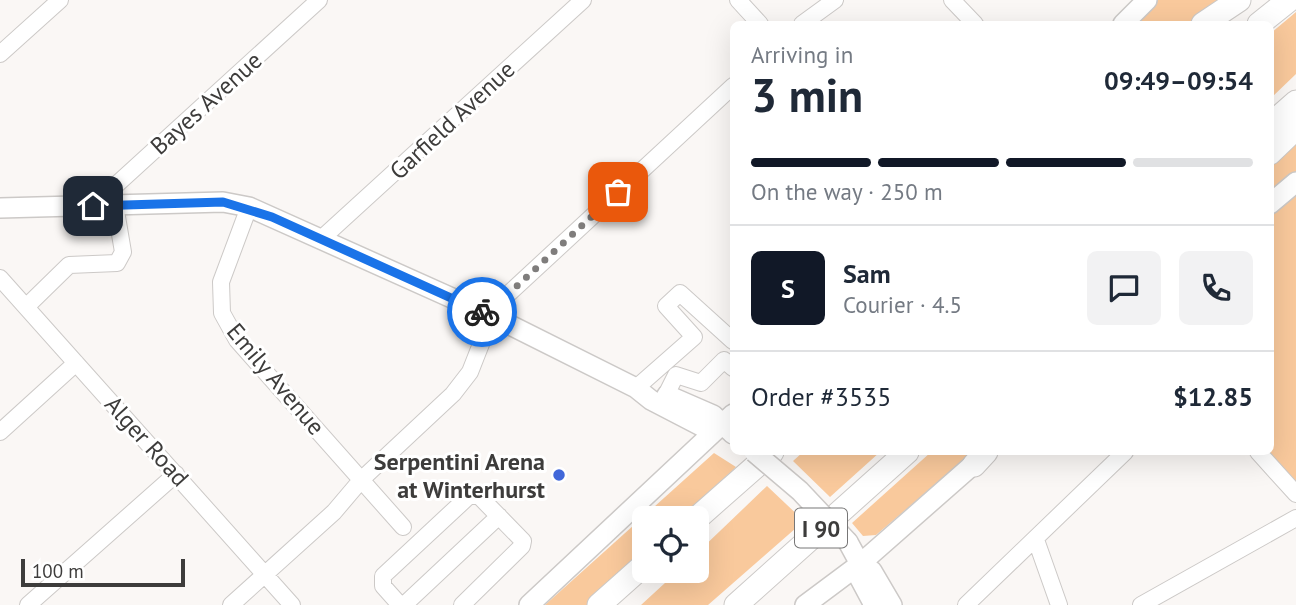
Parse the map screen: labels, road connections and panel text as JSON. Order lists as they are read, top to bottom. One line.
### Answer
{"streets":{"highway":["I 90"],"street":["Bayes Avenue","Garfield Avenue","Emily Avenue","Alger Road"]},"places":["Serpentini Arena at Winterhurst"],"scale_bar":"100 m","page":{"heading":["3 min","Arriving in","09:49–09:54"],"panel":["Sam","Courier · 4.5","Order #3535","$12.85"],"bar":"On the way · 250 m","round":"S","scale":"100 m"}}
